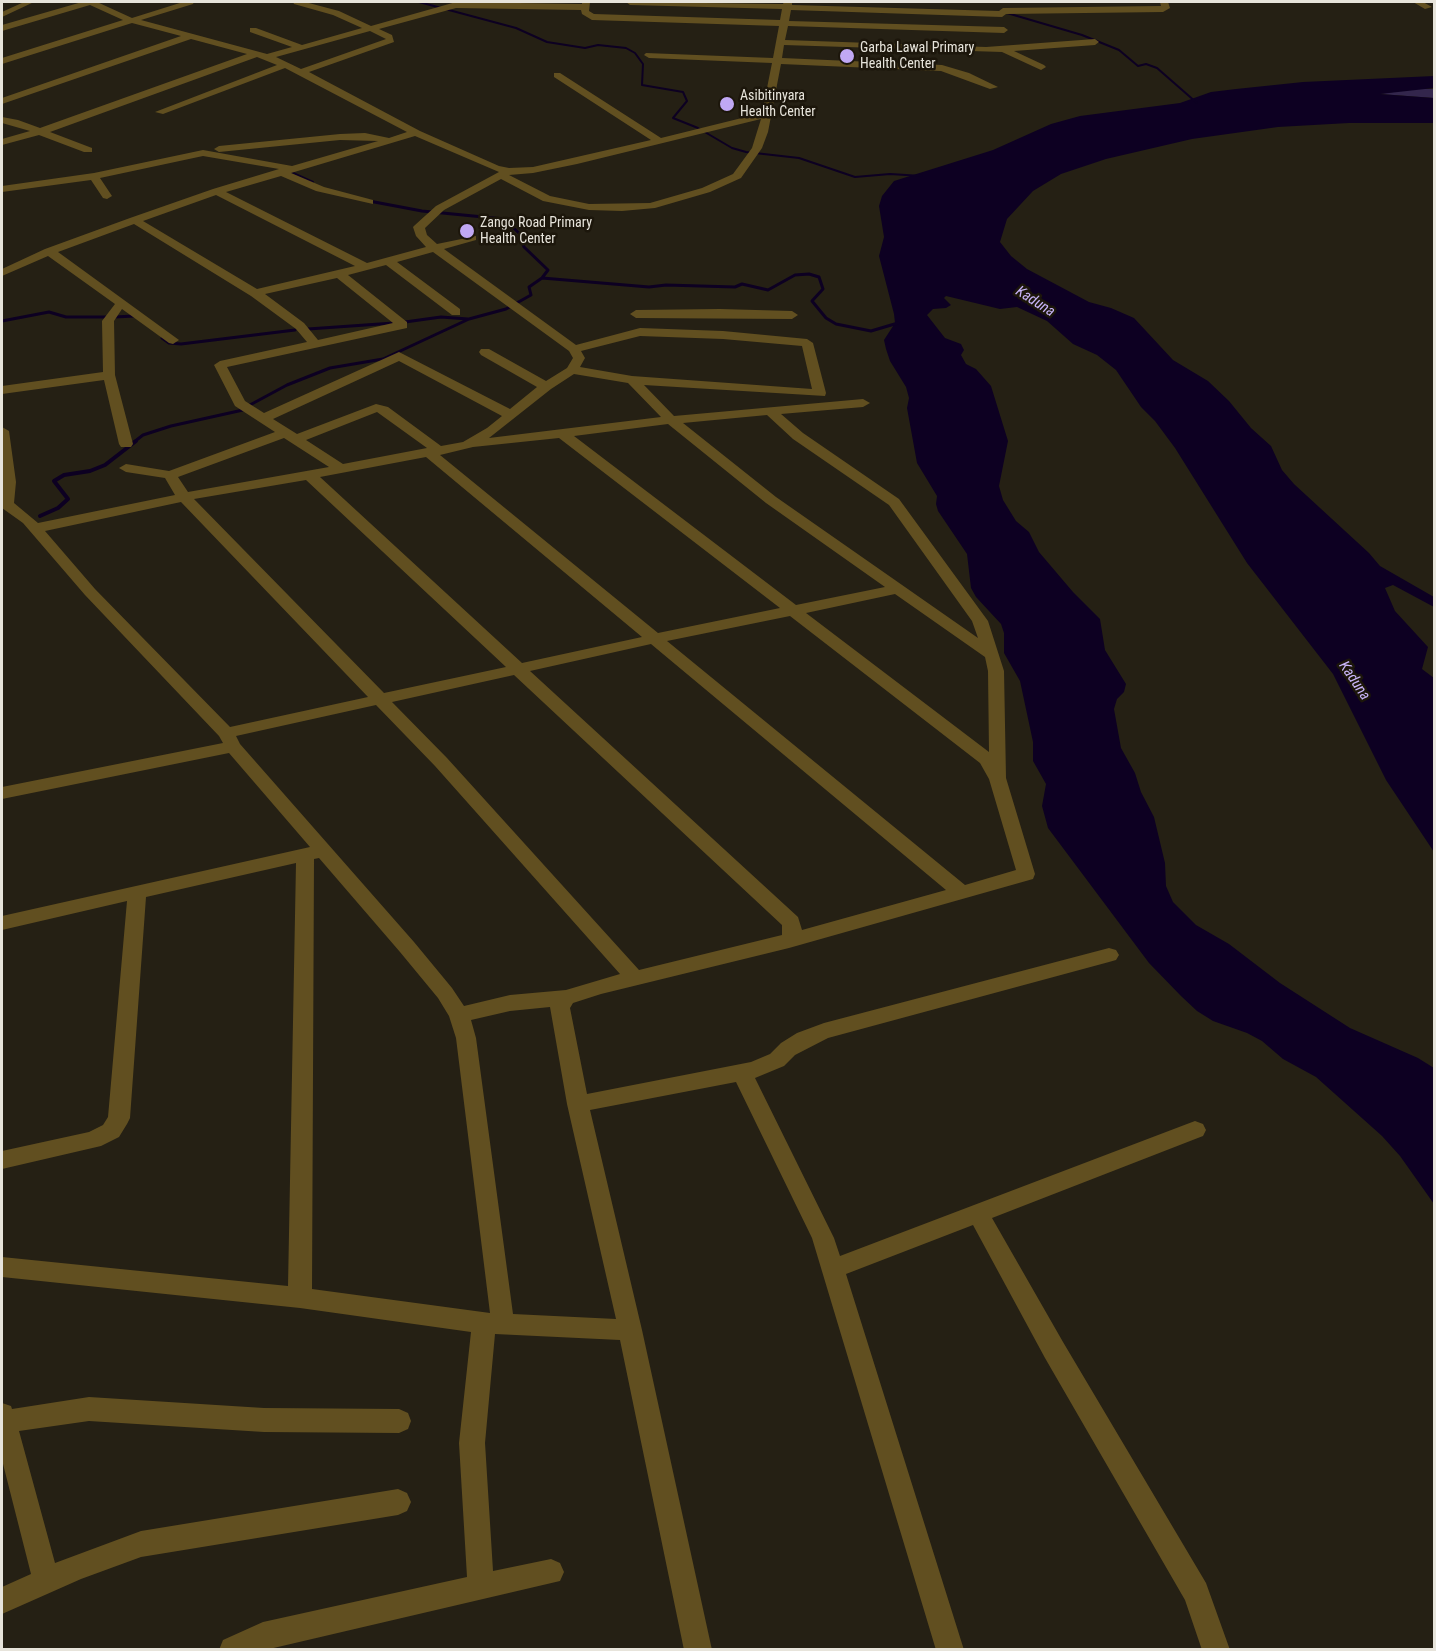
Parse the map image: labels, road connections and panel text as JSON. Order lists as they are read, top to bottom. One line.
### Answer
{"water":["Kaduna"],"places":["Garba Lawal Primary Health Center","Asibitinyara Health Center","Zango Road Primary Health Center"]}
